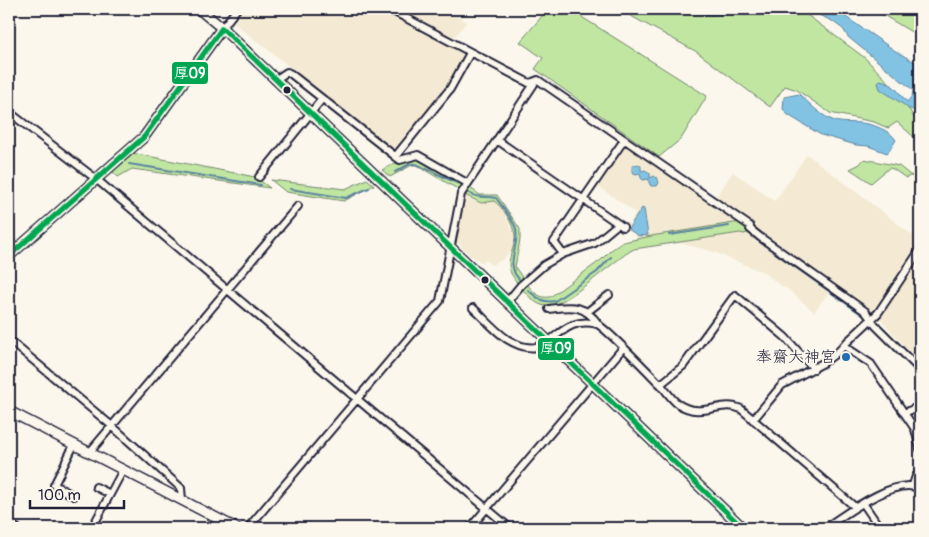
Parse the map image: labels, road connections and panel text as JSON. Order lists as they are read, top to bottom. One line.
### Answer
{"places":["奉齋大神宮"],"lines":["transit line 厚09"],"scale_bar":"100 m"}
